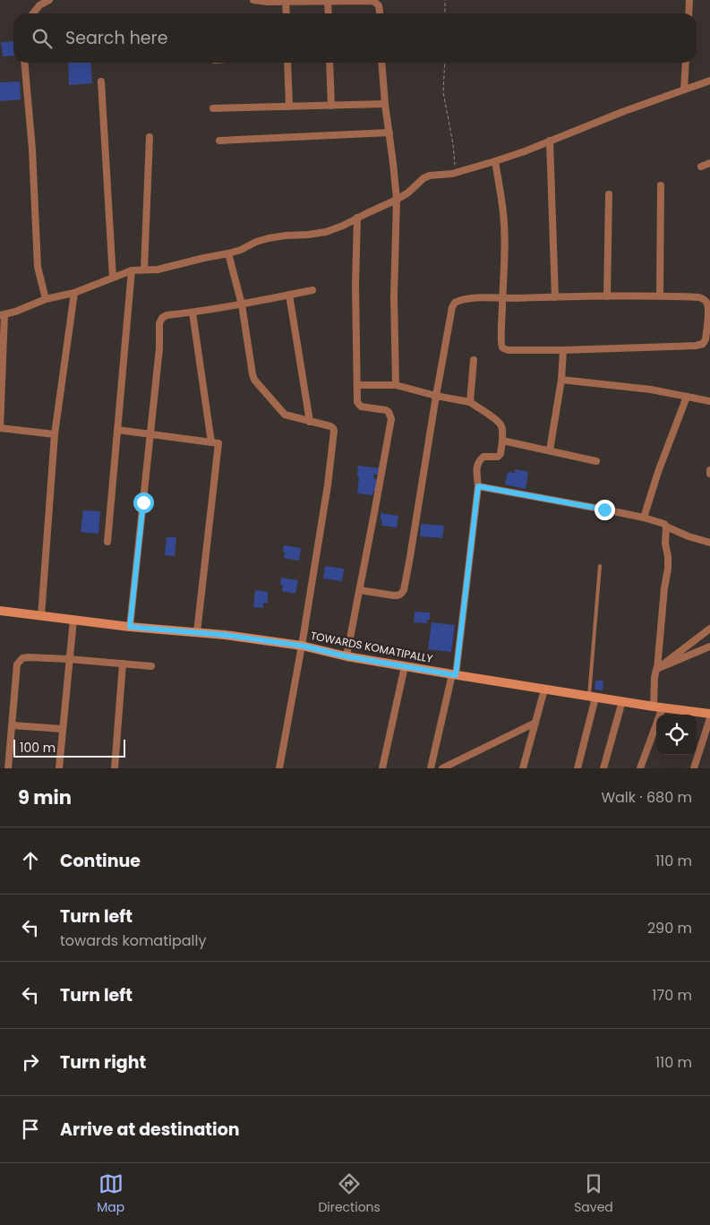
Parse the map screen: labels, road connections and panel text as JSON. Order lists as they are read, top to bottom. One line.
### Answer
{"streets":{"street":["TOWARDS KOMATIPALLY"]},"scale_bar":"100 m","page":{"search":"Search here","scale":"100 m","heading":["9 min","Walk · 680 m"],"list":[["Continue","110 m"],["Turn left","towards komatipally","290 m"],["Turn left","170 m"],["Turn right","110 m"],"Arrive at destination"],"nav":["Map","Directions","Saved"]}}
